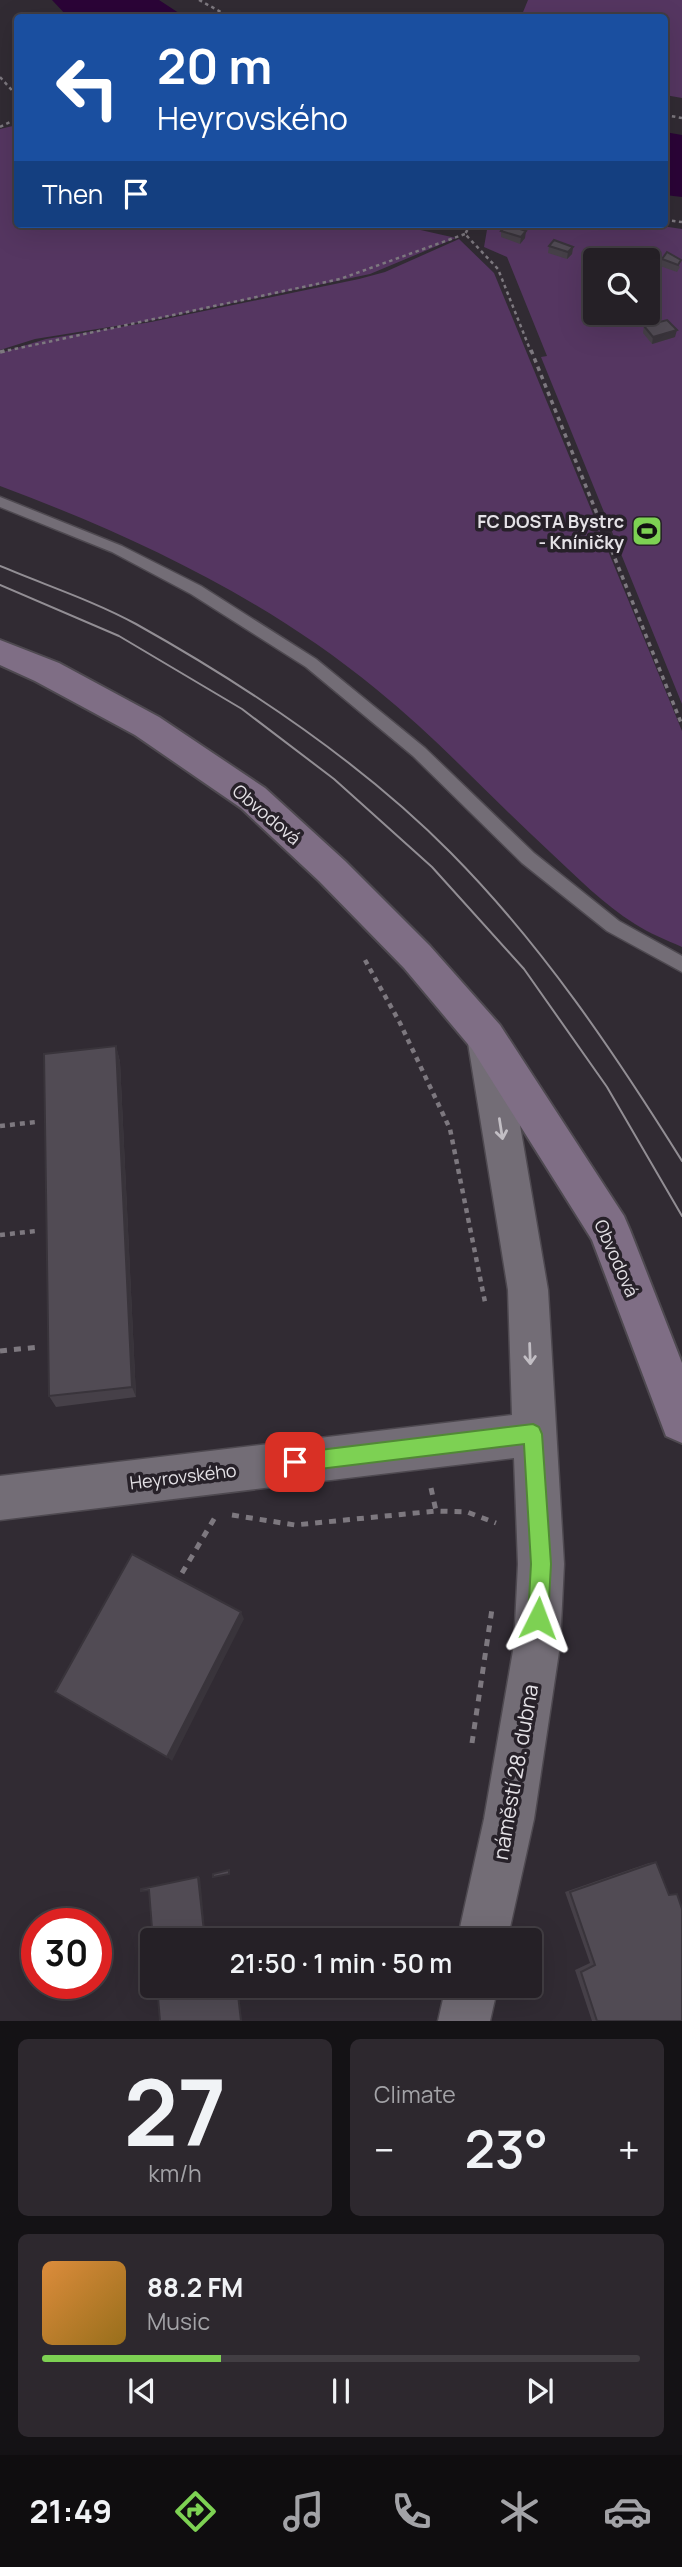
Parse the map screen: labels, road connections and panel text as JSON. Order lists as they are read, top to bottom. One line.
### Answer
{"streets":{"main road":["Obvodová"],"street":["Heyrovského","náměstí 28. dubna"]},"crossings":[["Heyrovského","náměstí 28. dubna"]],"places":{"sports":["FC DOSTA Bystrc - Kníničky"]},"page":{"turn":["20 m","Heyrovského"],"then":"Then","limit":"30","trip":"21:50 · 1 min · 50 m","tile":[["27","km/h"],"Climate"],"heat":["−","23°","+"],"song":["88.2 FM","Music"],"tabs":"21:49"}}
